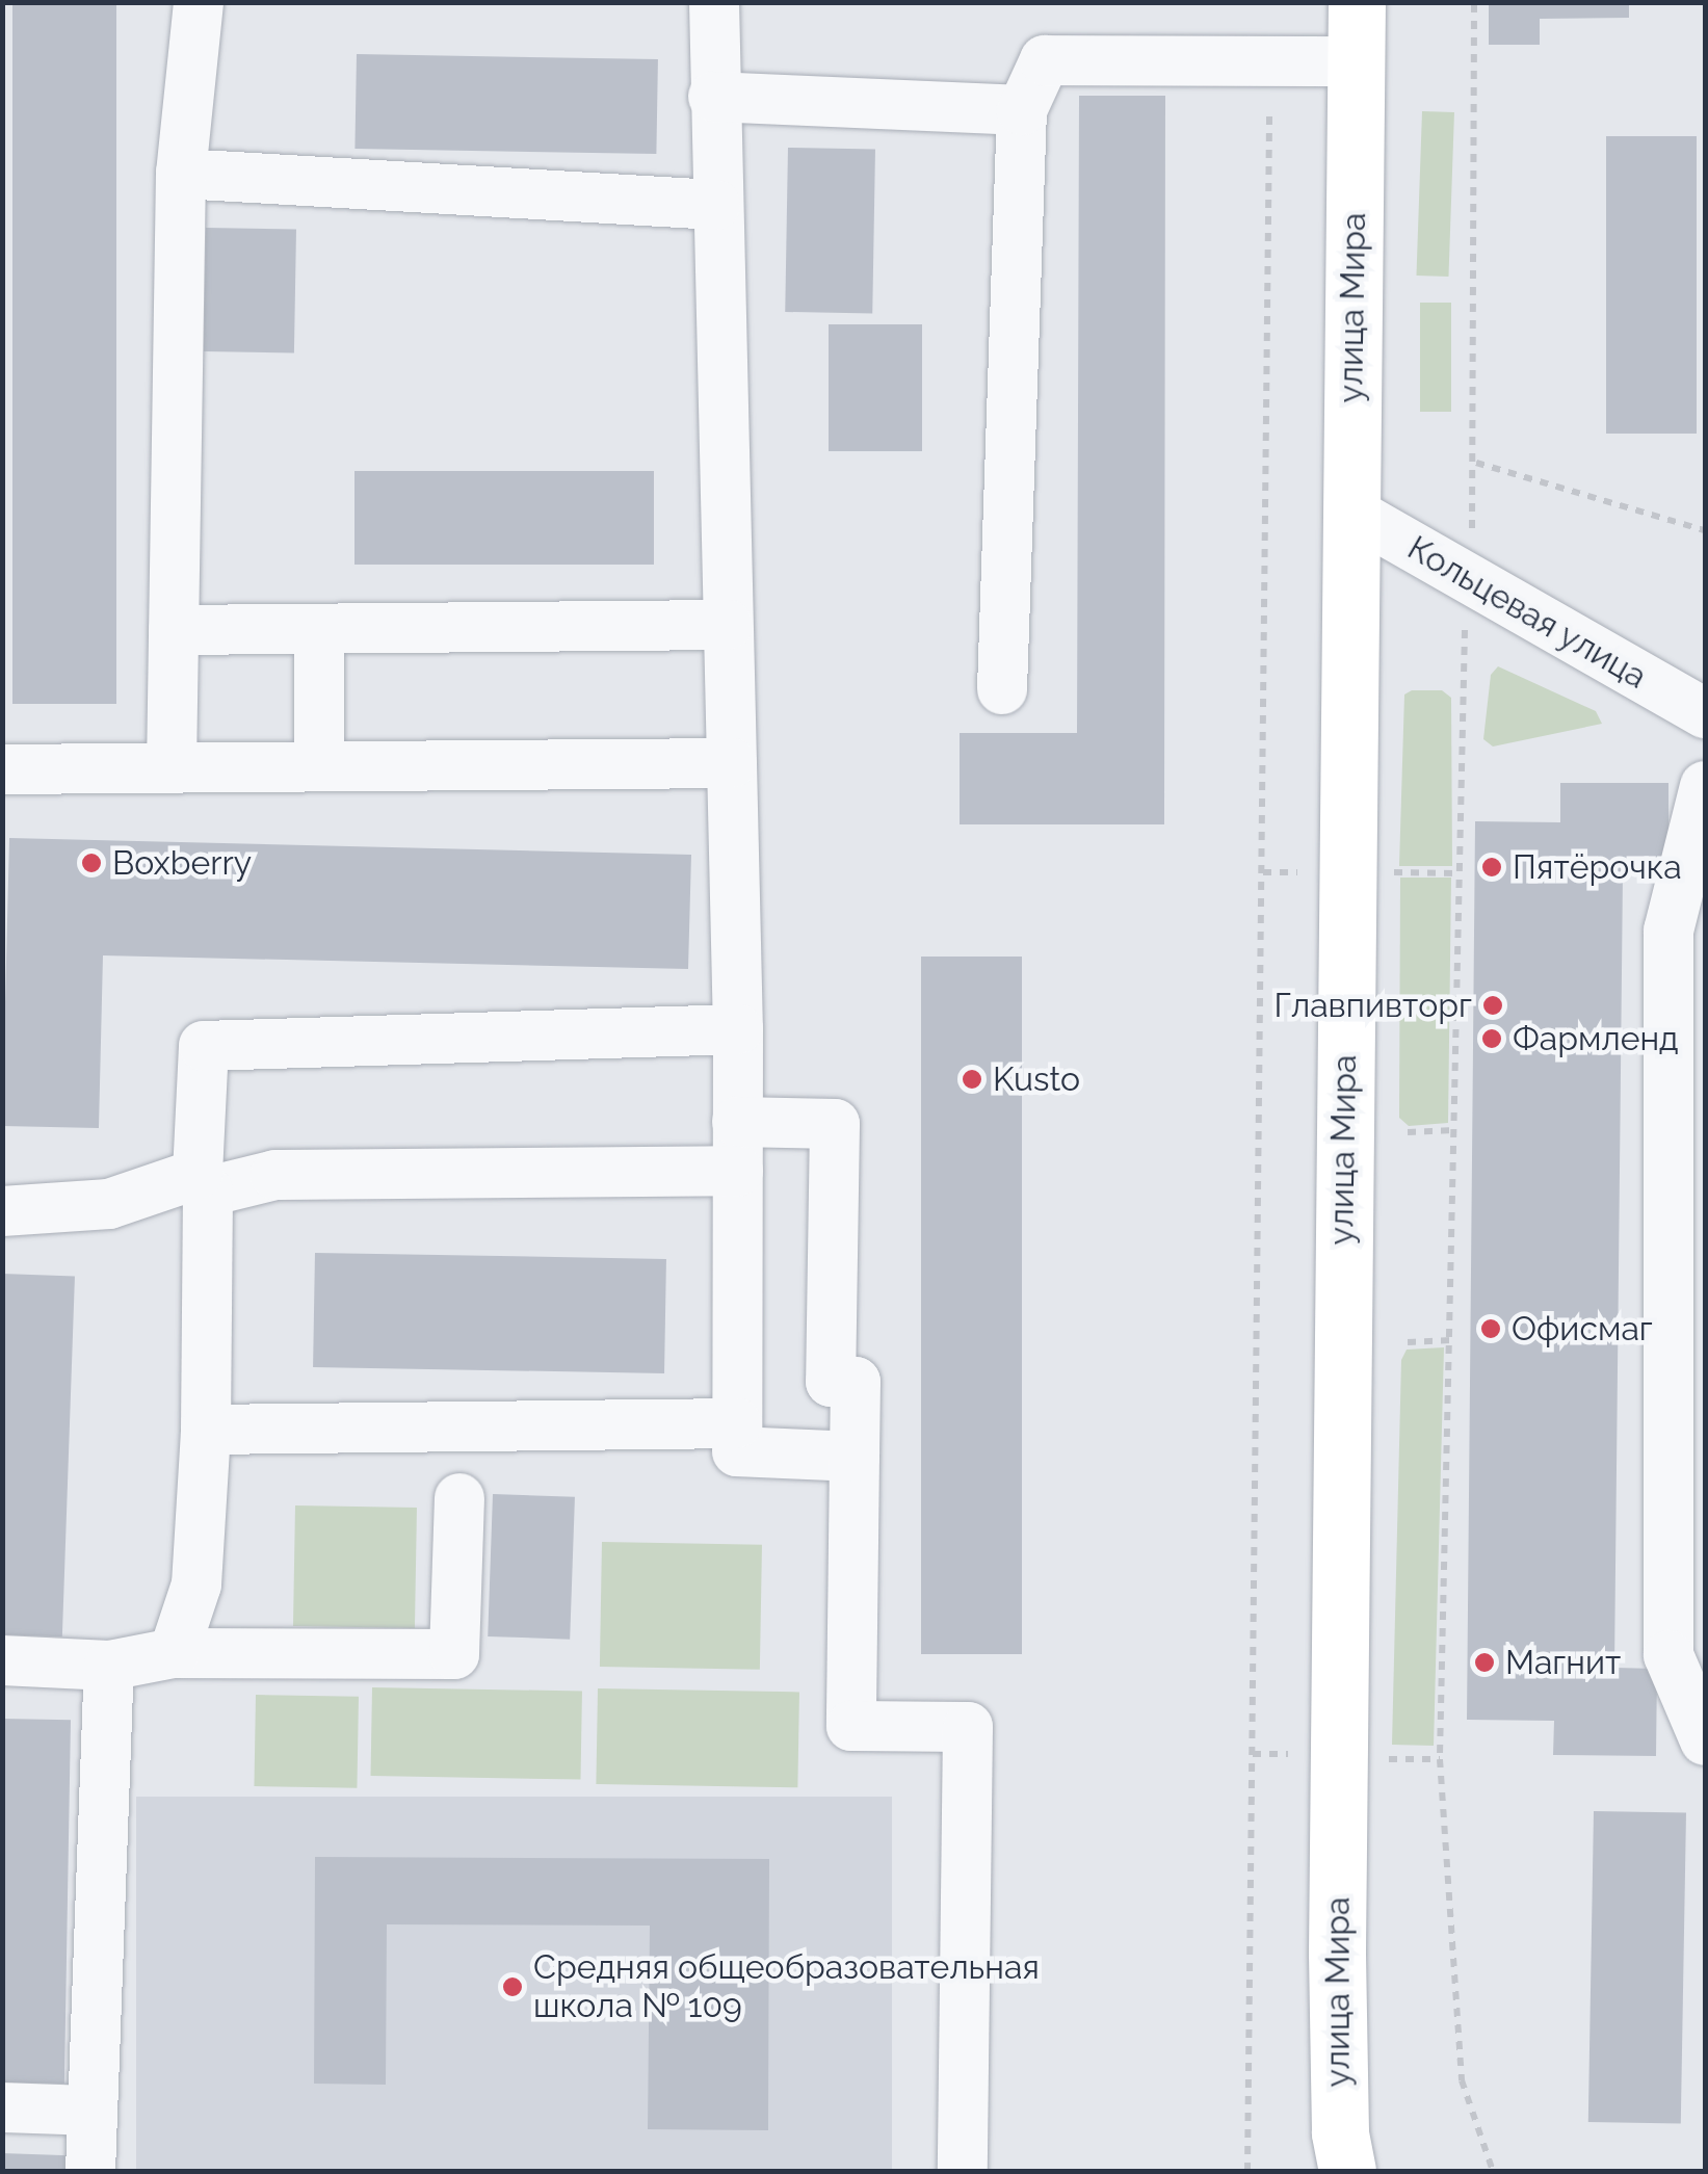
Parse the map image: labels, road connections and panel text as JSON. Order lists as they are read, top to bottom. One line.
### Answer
{"streets":{"main road":["улица Мира"],"street":["Кольцевая улица"]},"crossings":[["улица Мира","Кольцевая улица"]],"places":["Boxberry","Пятёрочка","Главпивторг","Фармленд","Kusto","Офисмаг","Магнит","Средняя общеобразовательная школа № 109"]}
